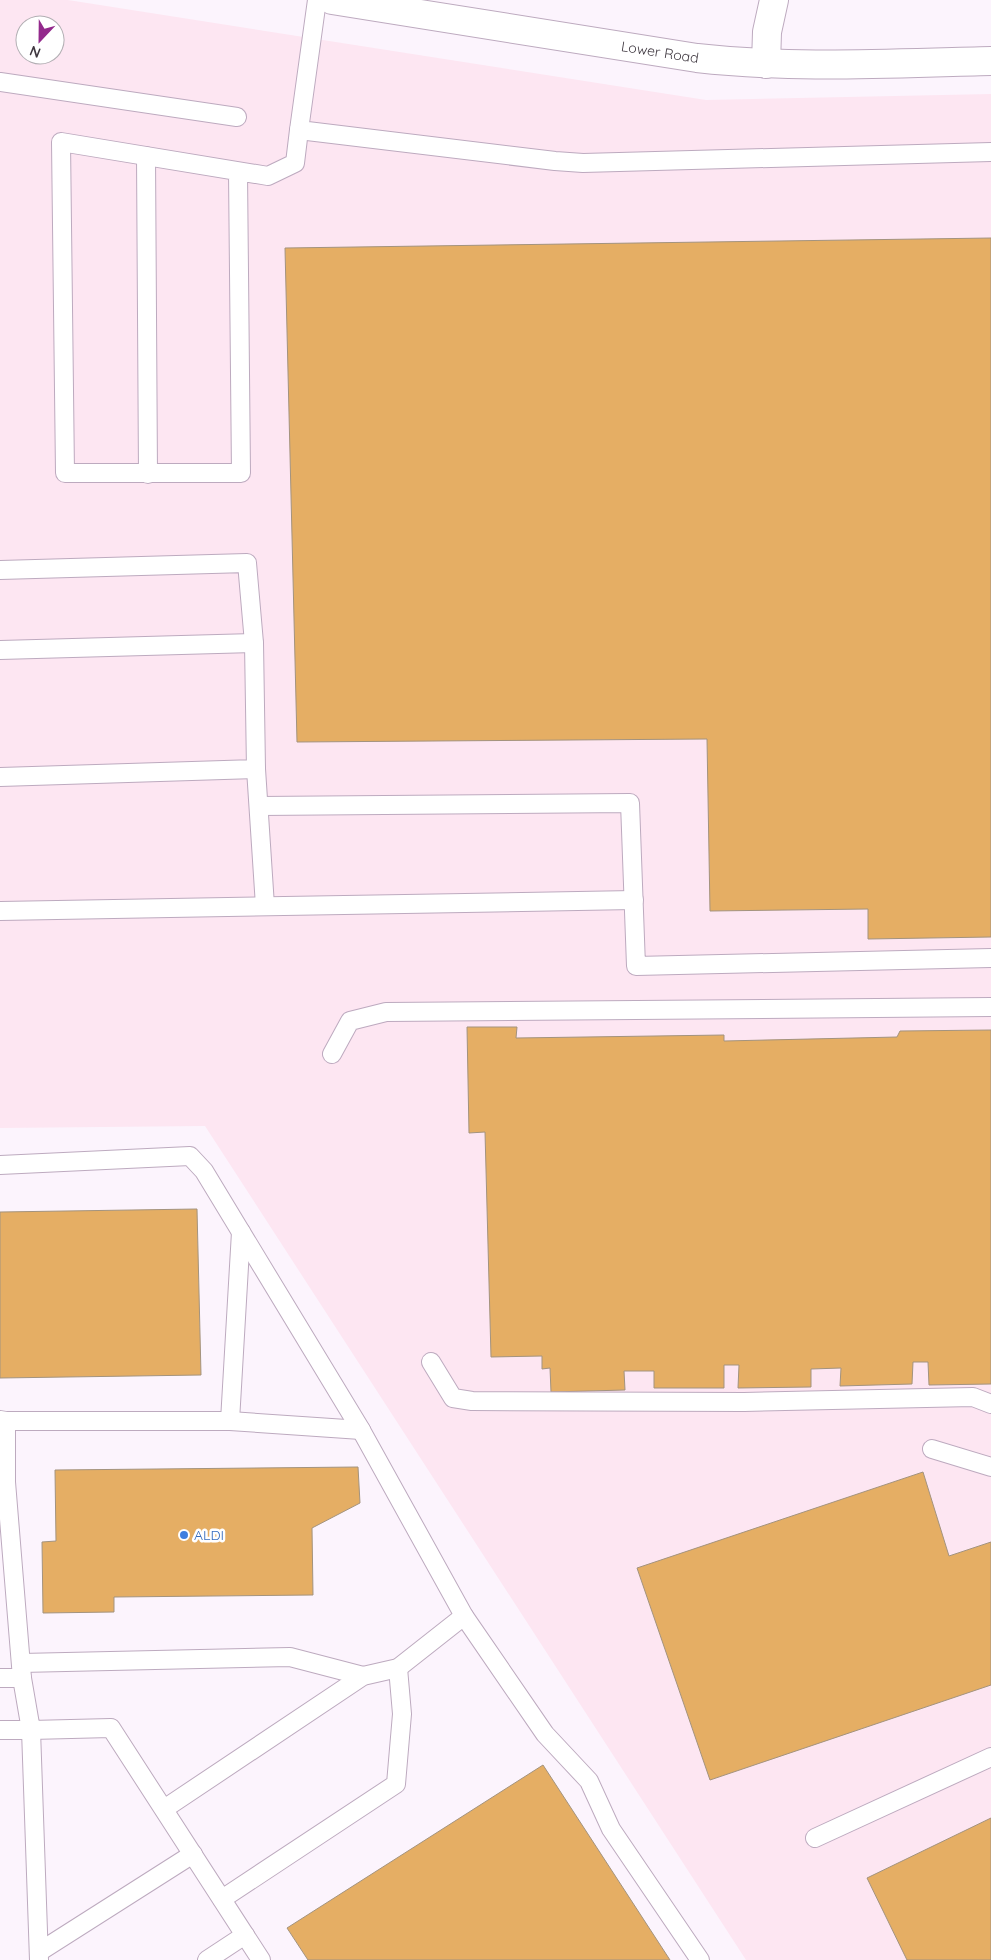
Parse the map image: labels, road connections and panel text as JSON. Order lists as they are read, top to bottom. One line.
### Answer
{"streets":{"street":["Lower Road"]},"places":["ALDI"],"north":"bottom"}
